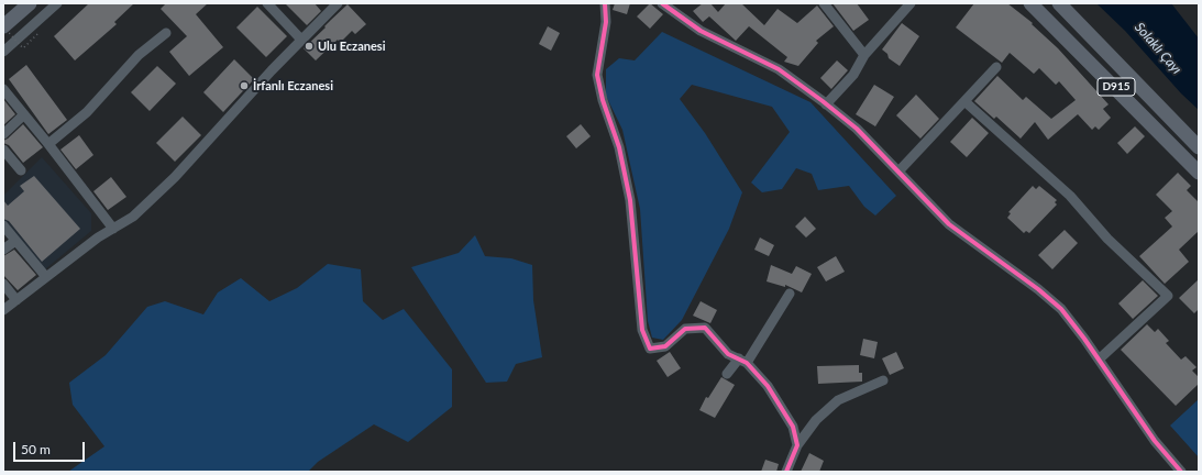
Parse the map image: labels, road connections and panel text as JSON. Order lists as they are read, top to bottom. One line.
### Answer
{"streets":{"highway":["D915"]},"water":["Solaklı Çayı"],"places":["Ulu Eczanesi","İrfanlı Eczanesi"],"scale_bar":"50 m"}
